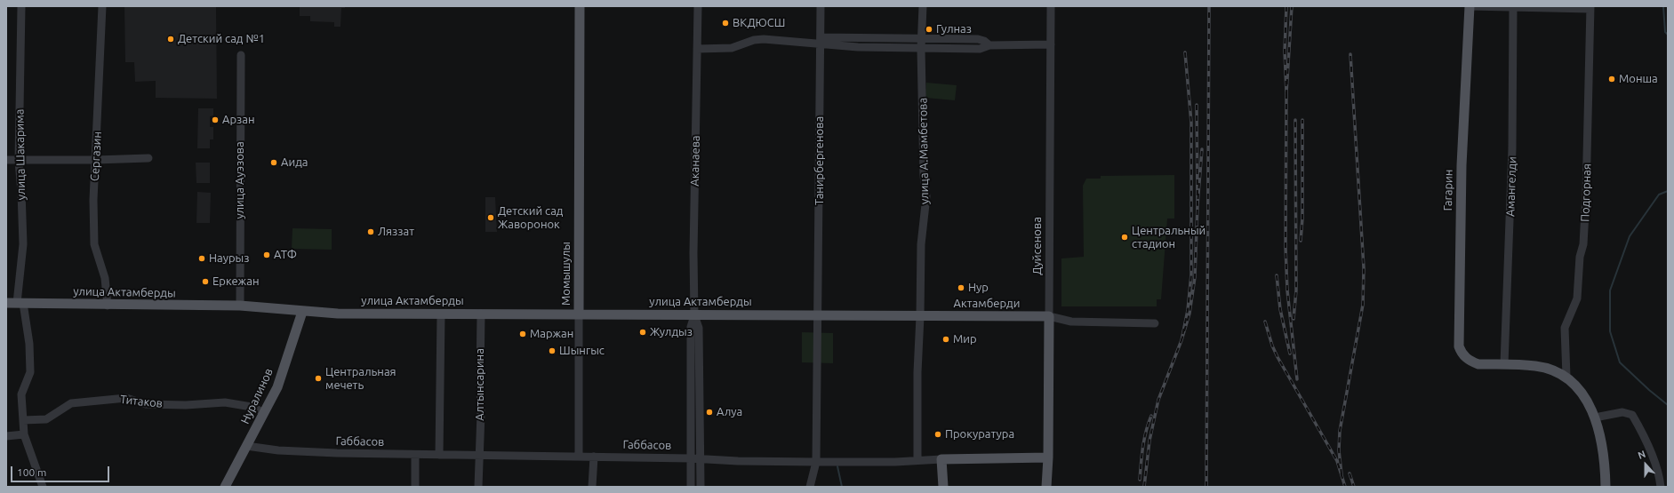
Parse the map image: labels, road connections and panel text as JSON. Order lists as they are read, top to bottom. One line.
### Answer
{"streets":{"main road":["Гагарин","Дуйсенова","Момышулы","улица Актамберды","Актамберди","Нуралинов","Габбасов"],"street":["улица А.Мамбетова","улица Шакарима","Сергазин","Аканаева","Танирбергенова","улица Ауэзова","Амангелди","Подгорная","Алтынсарина","Титаков"]},"crossings":[["улица А.Мамбетова","Актамберди"],["улица А.Мамбетова","Габбасов"],["улица Шакарима","улица Актамберды"],["улица Шакарима","Титаков"],["Сергазин","улица Актамберды"],["Аканаева","улица Актамберды"],["Аканаева","Габбасов"],["Танирбергенова","улица Актамберды"],["Танирбергенова","Актамберди"],["Танирбергенова","Габбасов"],["улица Ауэзова","улица Актамберды"],["Амангелди","Гагарин"],["Дуйсенова","Актамберди"],["Дуйсенова","Габбасов"],["Момышулы","улица Актамберды"],["Момышулы","Габбасов"],["улица Актамберды","Актамберди"],["улица Актамберды","Алтынсарина"],["улица Актамберды","Нуралинов"],["Алтынсарина","Габбасов"],["Нуралинов","Титаков"],["Нуралинов","Габбасов"]],"places":["ВКДЮСШ","Гулназ","Детский сад №1","Монша","Арзан","Аида","Детский сад Жаворонок","Ляззат","Центральный стадион","АТФ","Наурыз","Еркежан","Нур","Жулдыз","Маржан","Мир","Шынгыс","Центральная мечеть","Алуа","Прокуратура"],"scale_bar":"100 m","north":"top"}
